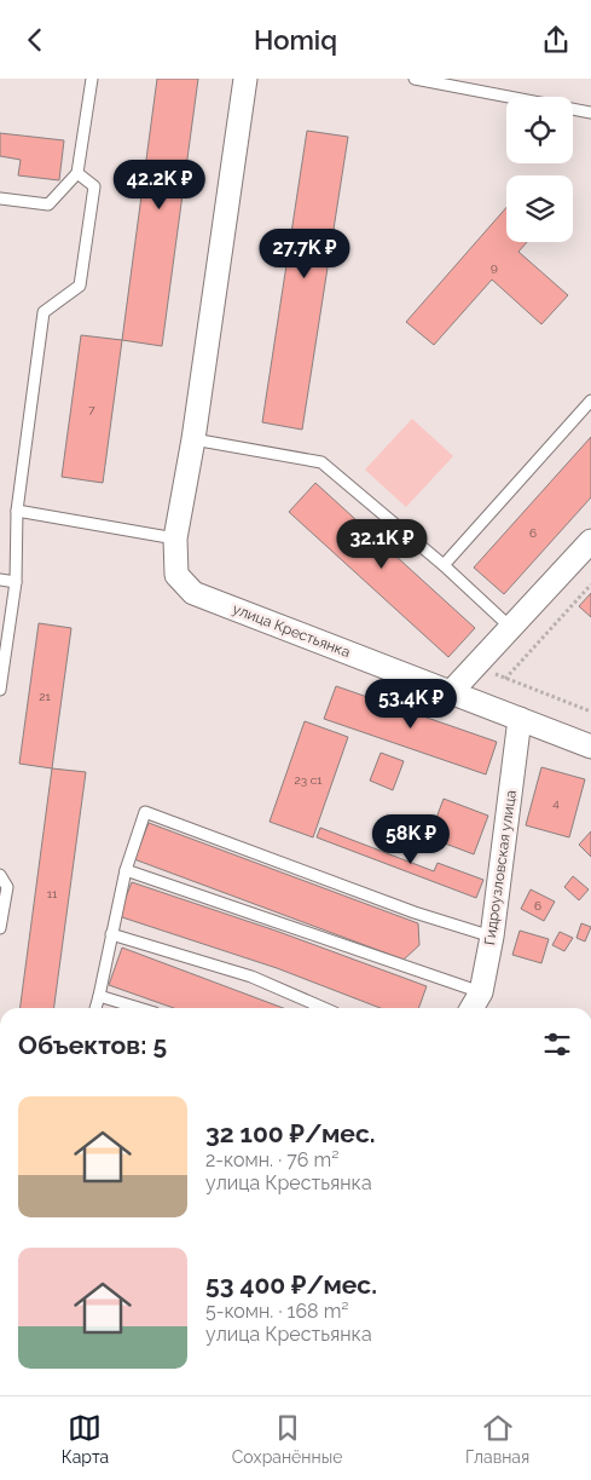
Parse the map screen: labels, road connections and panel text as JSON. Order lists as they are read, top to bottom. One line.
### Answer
{"streets":{"street":["улица Крестьянка","Гидроузловская улица"]},"crossings":[["улица Крестьянка","Гидроузловская улица"]],"house_numbers":["9","7","6","21","23 с1","4","11","6"],"page":{"header":"Homiq","price":["42.2K ₽","27.7K ₽","32.1K ₽","53.4K ₽","58K ₽"],"heading":"Объектов: 5","list":[{"name":"32 100 ₽/мес.","note":"2-комн. · 76 m² · улица Крестьянка"},{"name":"53 400 ₽/мес.","note":"5-комн. · 168 m² · улица Крестьянка"}],"tabs":["Карта","Сохранённые","Главная"]}}
